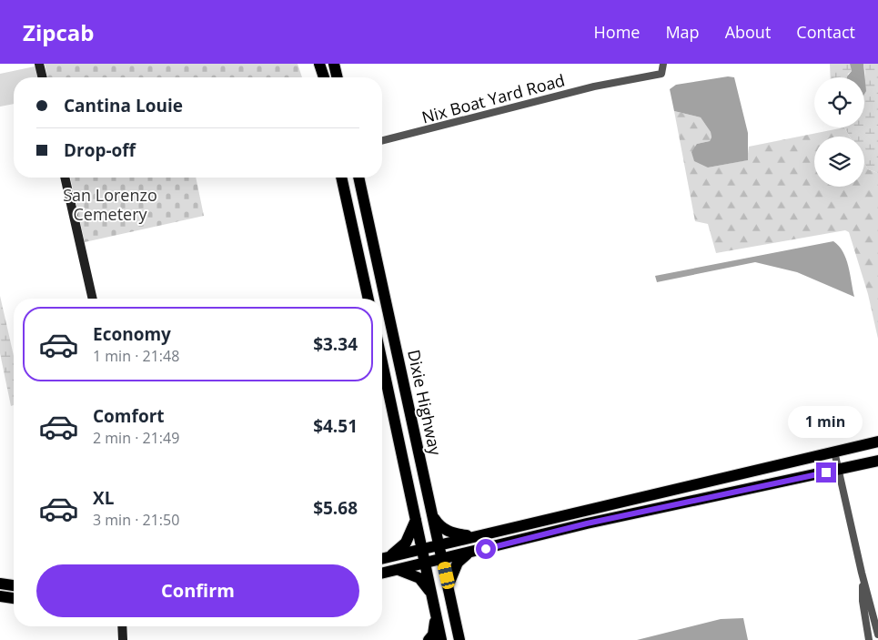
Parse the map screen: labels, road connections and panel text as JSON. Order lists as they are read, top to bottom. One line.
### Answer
{"streets":{"main road":["Dixie Highway"],"street":["Nix Boat Yard Road"]},"parks":["San Lorenzo Cemetery"],"page":{"header":"Zipcab","nav":["Home","Map","About","Contact"],"banner":["Cantina Louie","Drop-off"],"list":[{"name":"Economy","note":"1 min · 21:48","value":"$3.34"},{"name":"Comfort","note":"2 min · 21:49","value":"$4.51"},{"name":"XL","note":"3 min · 21:50","value":"$5.68"}],"bubble":"1 min","buttons":"Confirm"}}
